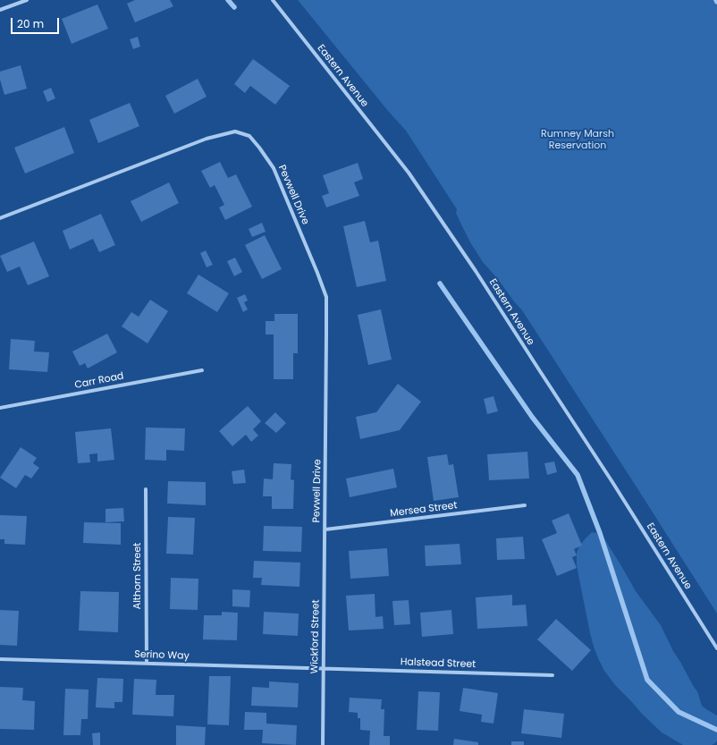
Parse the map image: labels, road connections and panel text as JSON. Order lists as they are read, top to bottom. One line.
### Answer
{"streets":{"street":["Eastern Avenue","Pevwell Drive","Carr Road","Mersea Street","Althorn Street","Wickford Street","Serino Way","Halstead Street"]},"crossings":[["Pevwell Drive","Mersea Street"],["Pevwell Drive","Wickford Street"],["Mersea Street","Wickford Street"],["Althorn Street","Serino Way"],["Wickford Street","Serino Way"],["Wickford Street","Halstead Street"],["Serino Way","Halstead Street"]],"parks":["Rumney Marsh Reservation"],"scale_bar":"20 m"}
